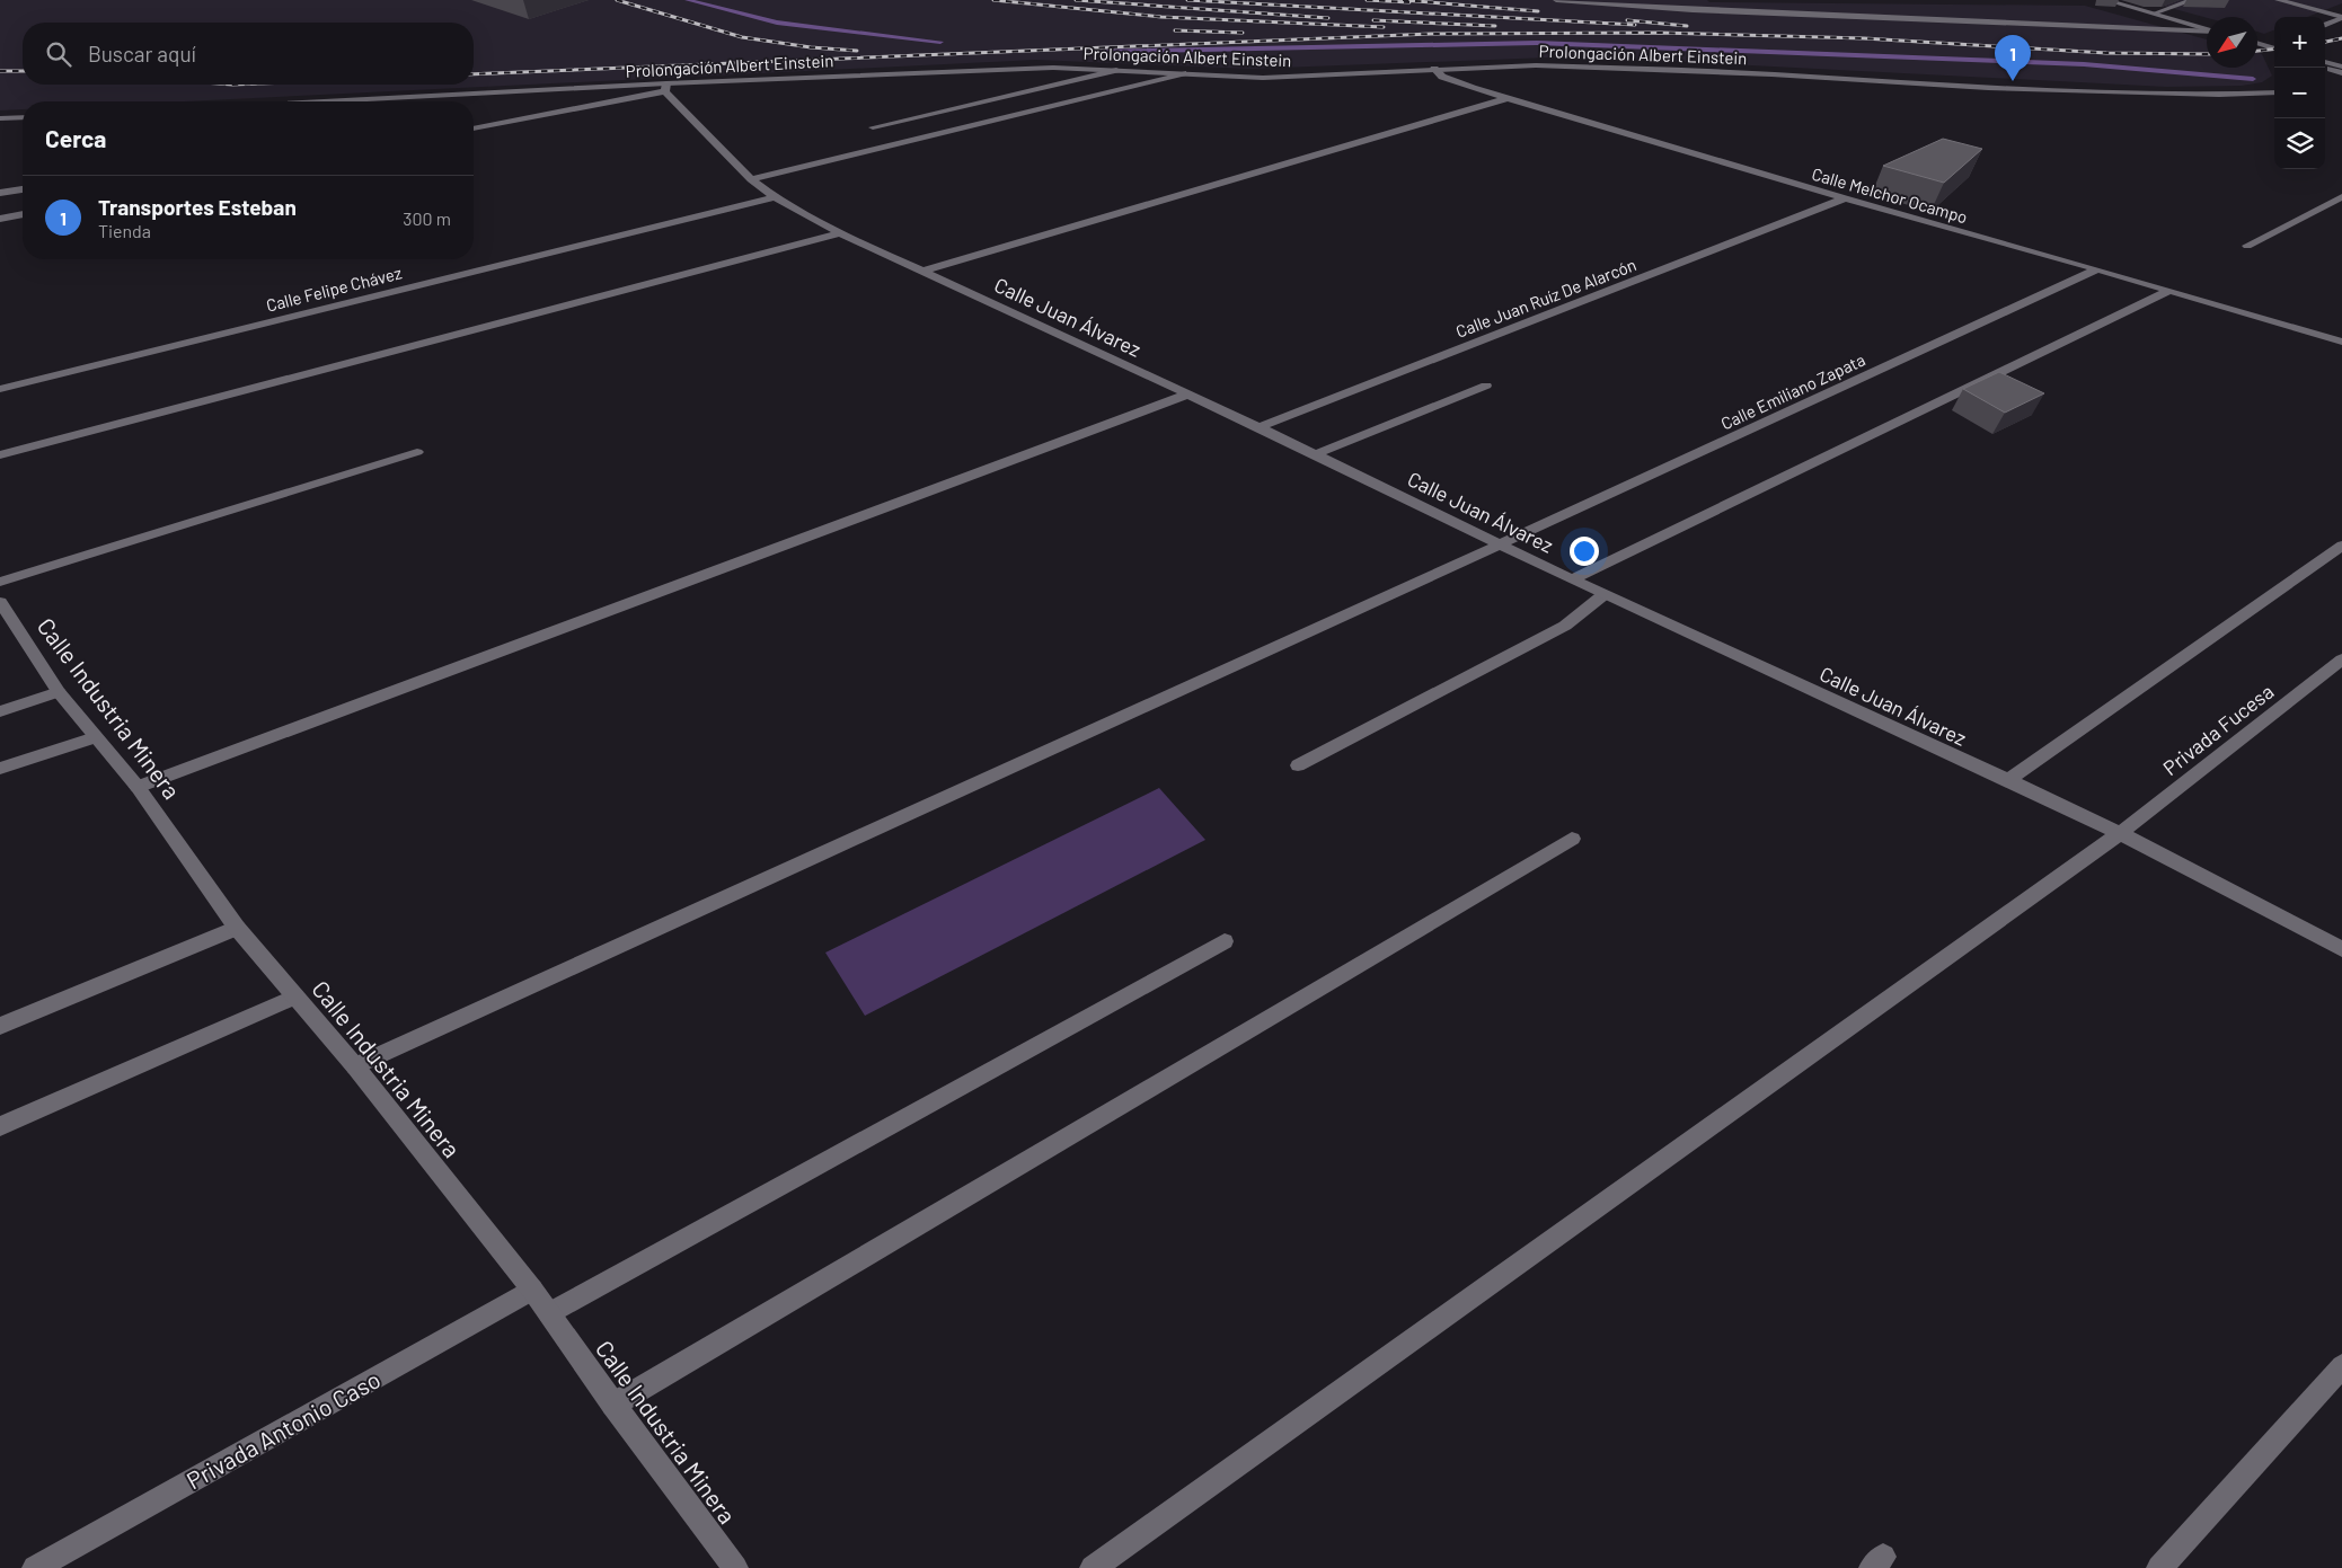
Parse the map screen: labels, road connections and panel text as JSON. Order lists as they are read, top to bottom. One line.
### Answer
{"streets":{"street":["Prolongación Albert Einstein","Calle Melchor Ocampo","Calle Felipe Chávez","Calle Juan Ruíz De Alarcón","Calle Juan Álvarez","Calle Emiliano Zapata","Calle Industria Minera","Privada Fucesa","Privada Antonio Caso"]},"crossings":[["Prolongación Albert Einstein","Calle Melchor Ocampo"],["Prolongación Albert Einstein","Calle Juan Álvarez"],["Calle Melchor Ocampo","Calle Juan Ruíz De Alarcón"],["Calle Melchor Ocampo","Calle Emiliano Zapata"],["Calle Felipe Chávez","Calle Juan Álvarez"],["Calle Juan Ruíz De Alarcón","Calle Juan Álvarez"],["Calle Juan Álvarez","Calle Emiliano Zapata"],["Calle Juan Álvarez","Privada Fucesa"],["Calle Emiliano Zapata","Calle Industria Minera"],["Calle Industria Minera","Privada Antonio Caso"]],"north":"bottom left","page":{"map_buttons":["+","−"],"search":"Buscar aquí","pins":"1","heading":"Cerca","list":[{"mark":"1","name":"Transportes Esteban","note":"Tienda","value":"300 m"}]}}
